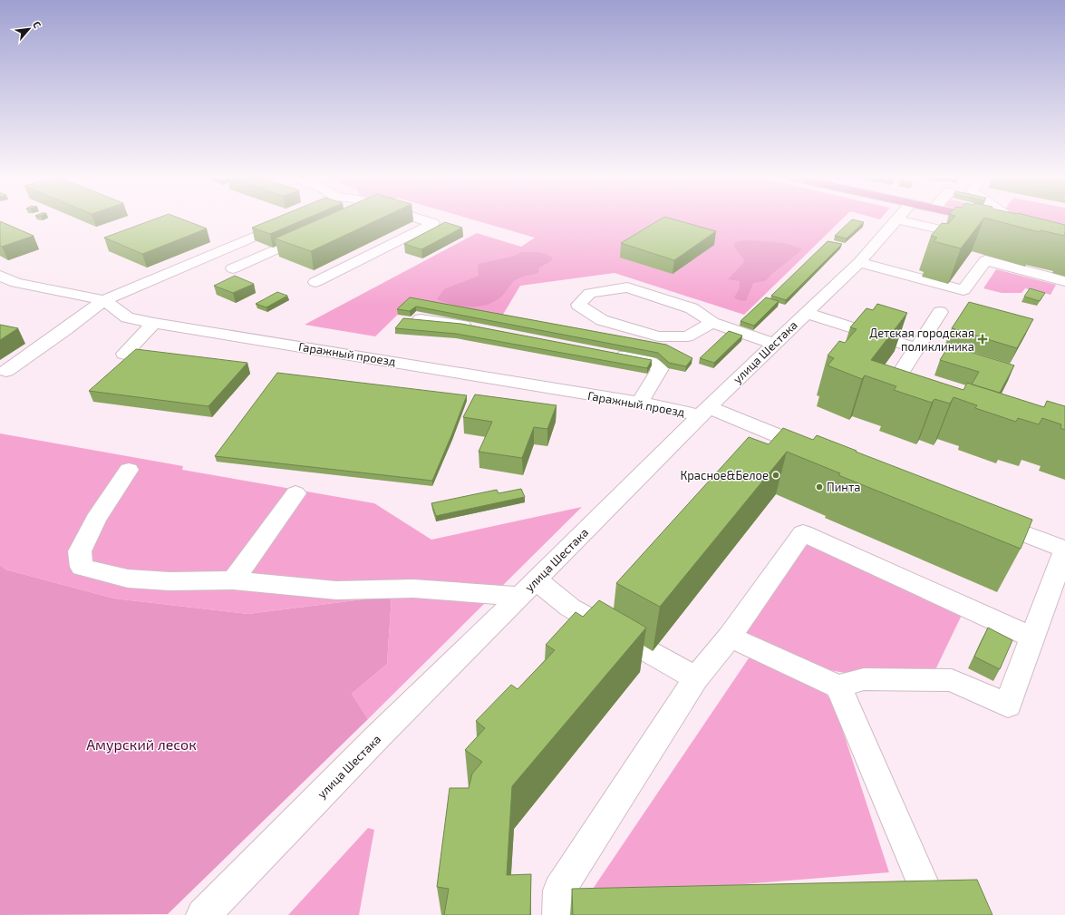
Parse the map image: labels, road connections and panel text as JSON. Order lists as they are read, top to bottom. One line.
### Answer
{"streets":{"street":["улица Шестака","Гаражный проезд"]},"crossings":[["улица Шестака","Гаражный проезд"]],"parks":["Амурский лесок"],"places":{"health":["Детская городская поликлиника"],"other":["Красное&Белое","Пинта"]},"north":"top right"}
